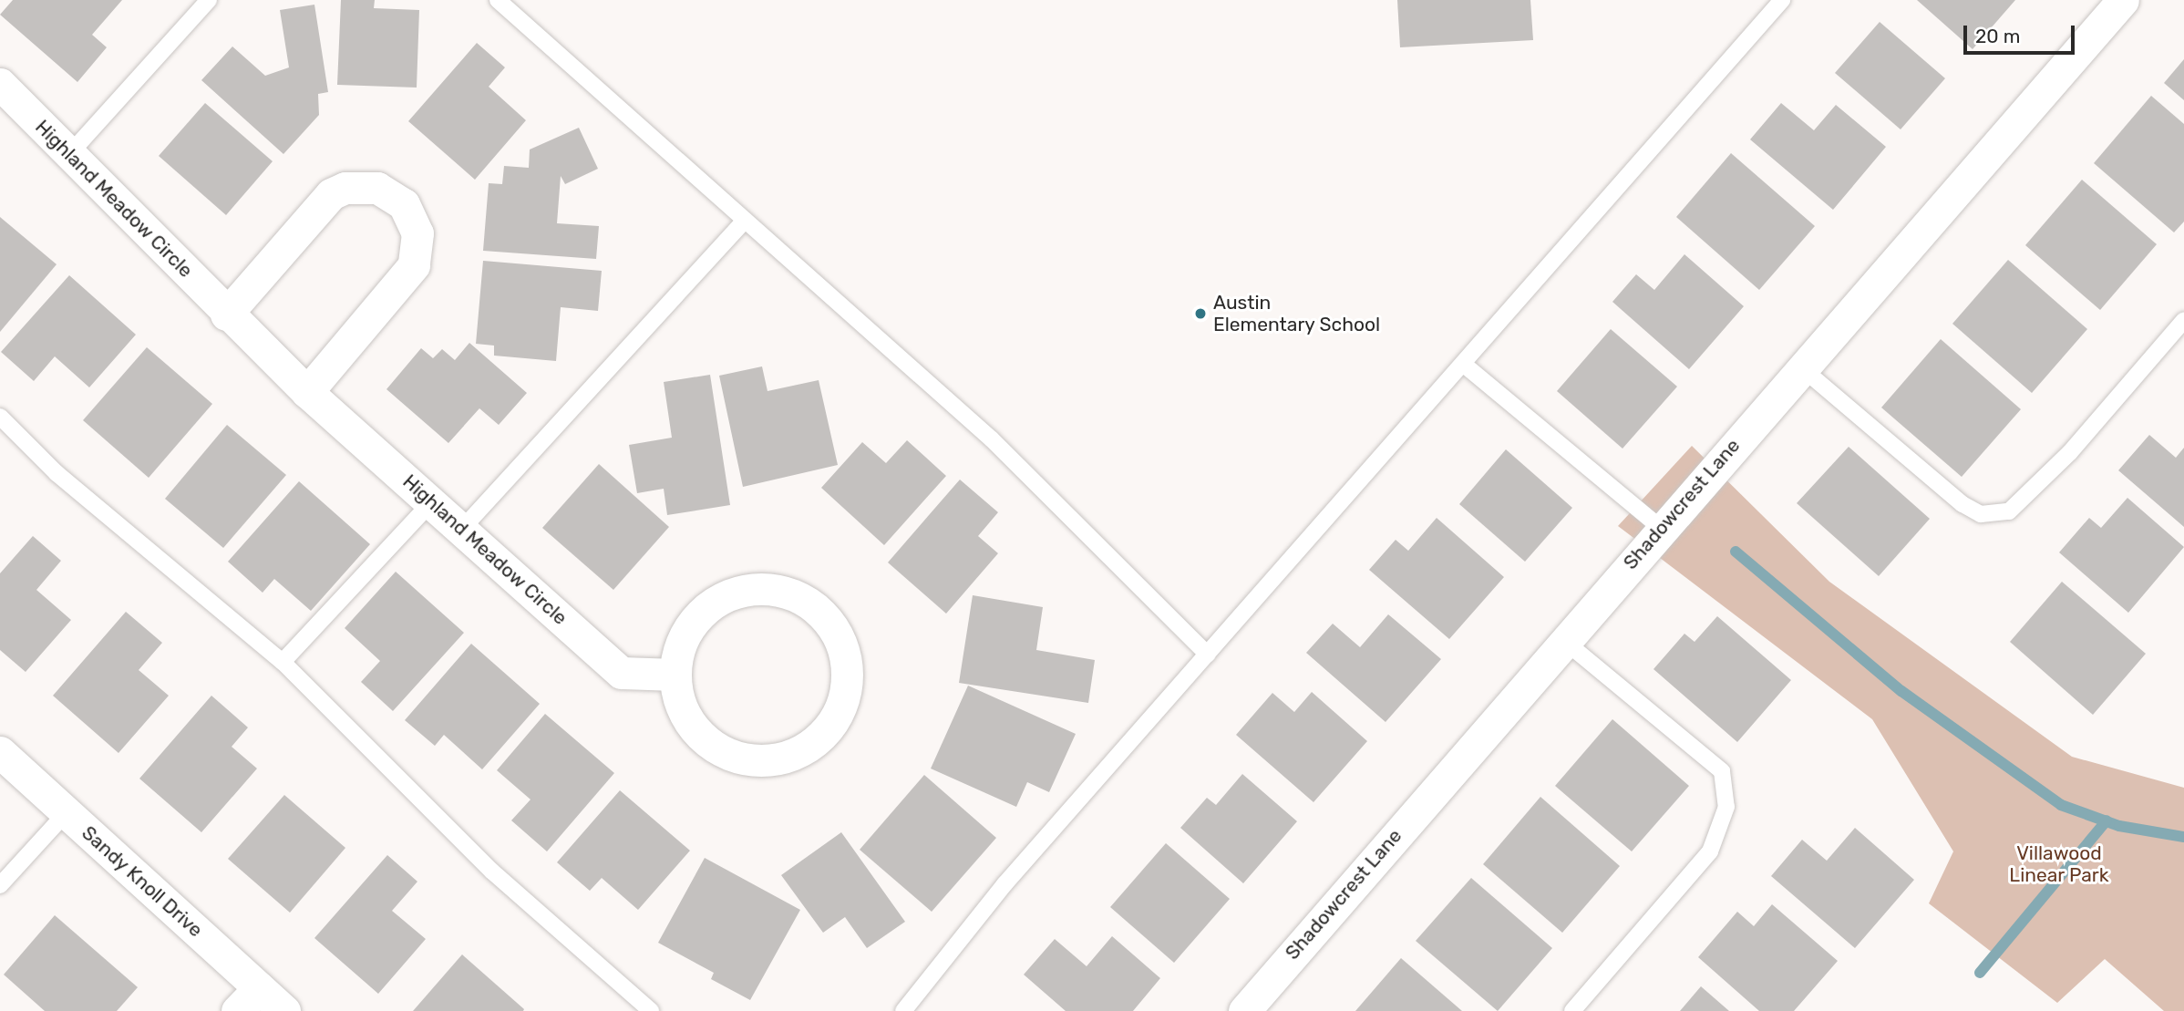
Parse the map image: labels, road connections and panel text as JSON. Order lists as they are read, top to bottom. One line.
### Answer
{"streets":{"street":["Highland Meadow Circle","Shadowcrest Lane","Sandy Knoll Drive"]},"parks":["Villawood Linear Park"],"places":["Austin Elementary School"],"scale_bar":"20 m"}
